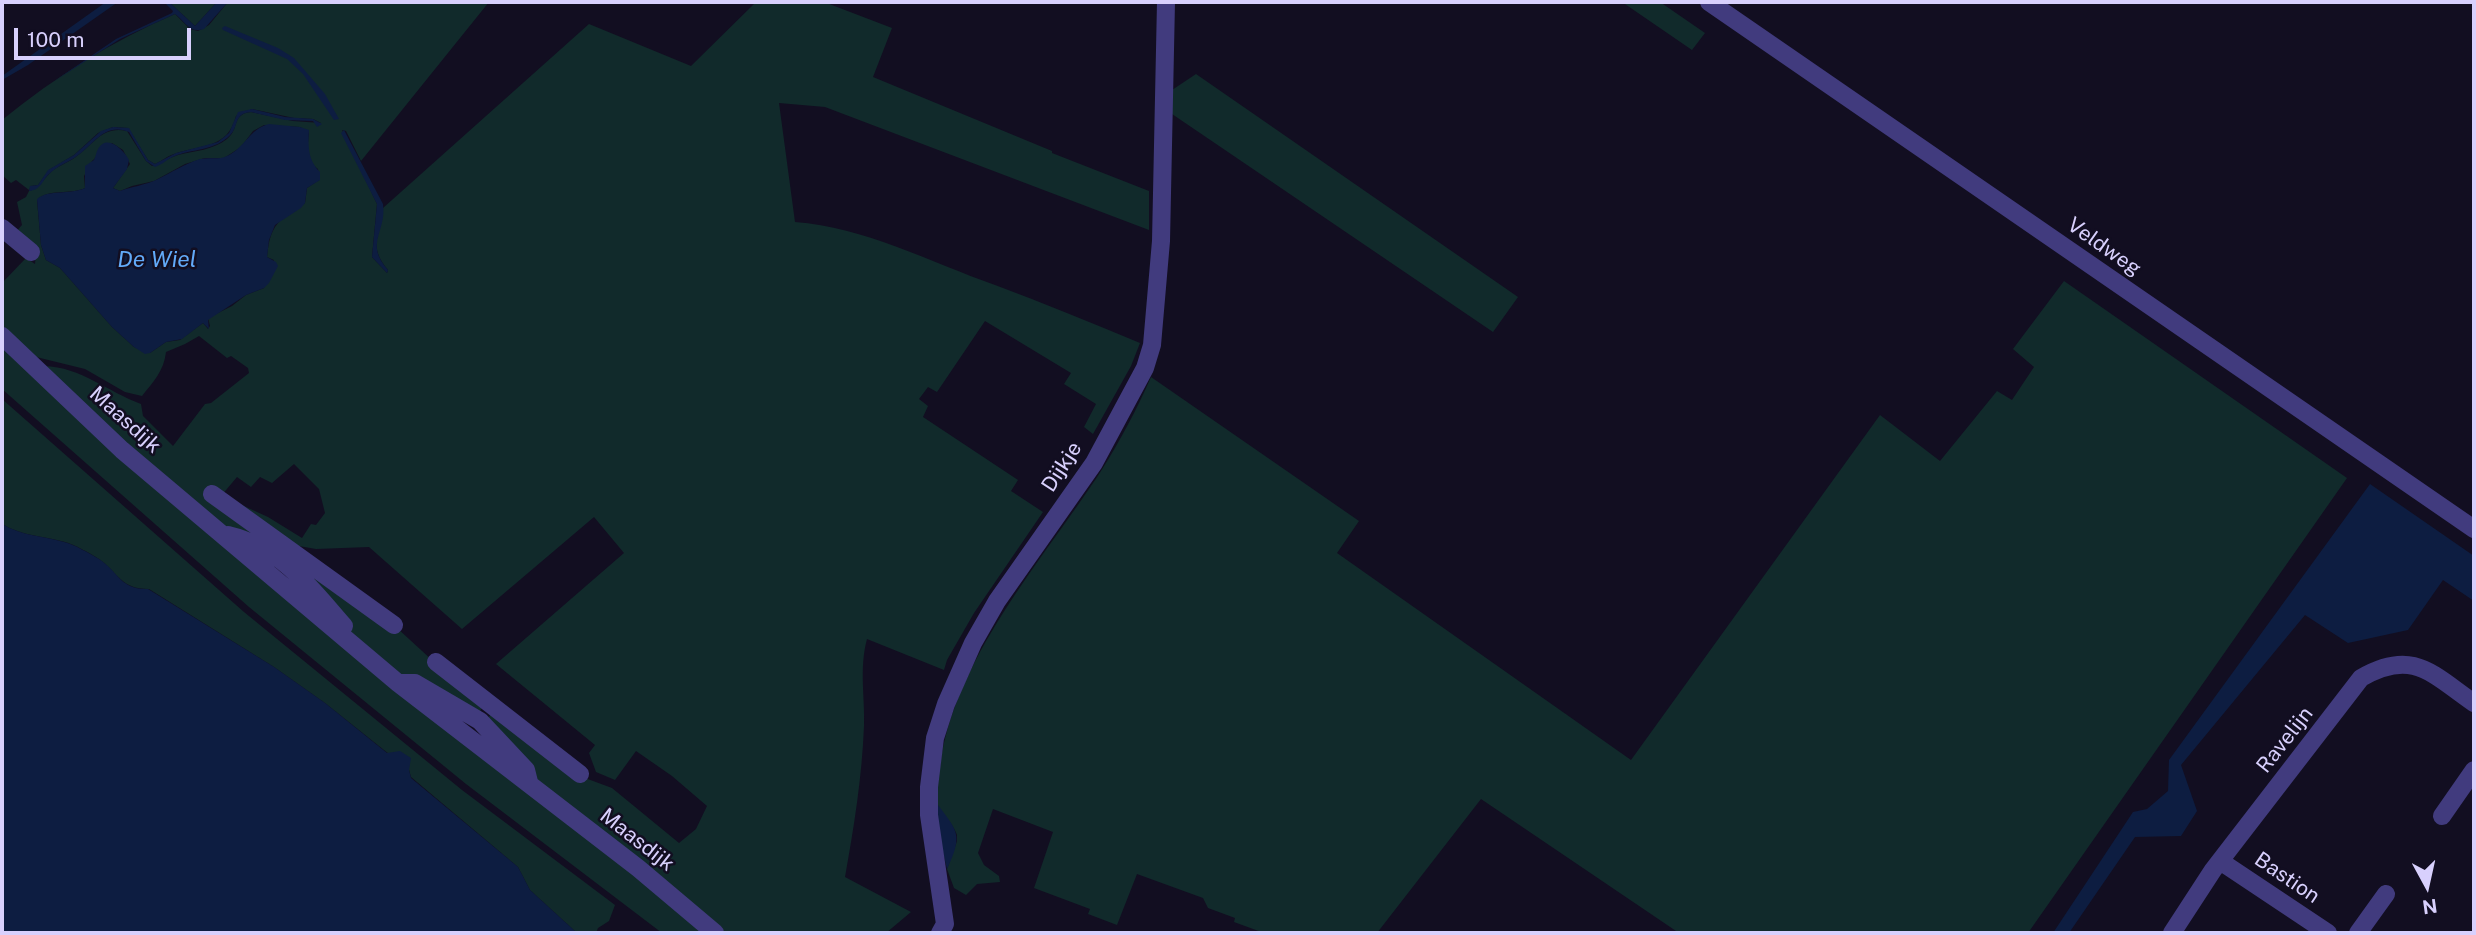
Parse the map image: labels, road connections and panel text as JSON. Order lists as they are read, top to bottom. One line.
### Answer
{"streets":{"street":["Veldweg","Maasdijk","Dijkje","Ravelijn","Bastion"]},"crossings":[["Ravelijn","Bastion"]],"water":["De Wiel"],"scale_bar":"100 m","north":"bottom"}
